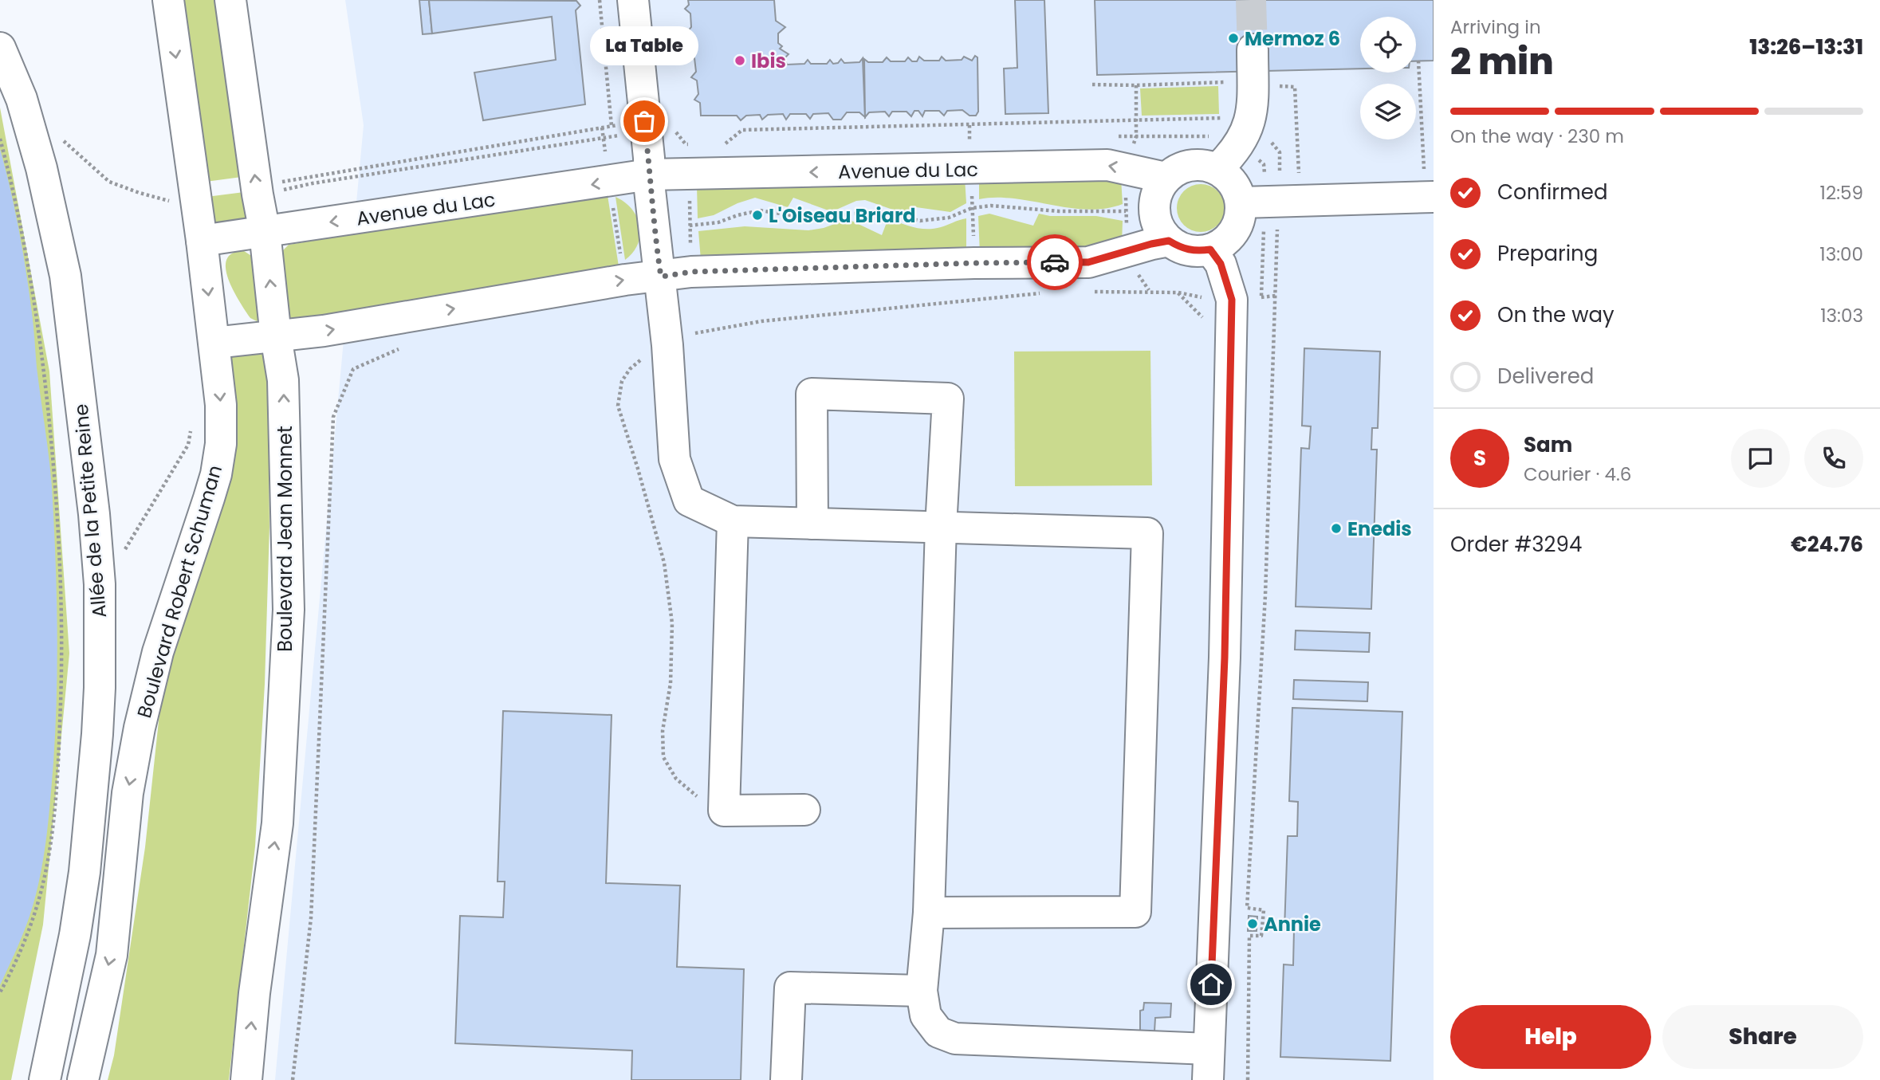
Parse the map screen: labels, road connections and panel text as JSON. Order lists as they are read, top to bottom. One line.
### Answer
{"streets":{"street":["Avenue du Lac","Allée de la Petite Reine","Boulevard Jean Monnet","Boulevard Robert Schuman"]},"crossings":[["Avenue du Lac","Boulevard Jean Monnet"],["Avenue du Lac","Boulevard Robert Schuman"]],"one_way":["Boulevard Jean Monnet","Boulevard Robert Schuman"],"places":["Mermoz 6","Ibis","La Table","L'Oiseau Briard","Enedis","Annie"],"page":{"heading":["2 min","Arriving in","13:26–13:31"],"panel":["Sam","Courier · 4.6","Order #3294","€24.76"],"bubble":"La Table","bar":"On the way · 230 m","list":[["Confirmed","12:59"],["Preparing","13:00"],["On the way","13:03"],"Delivered"],"round":"S","buttons":["Help","Share"]}}
